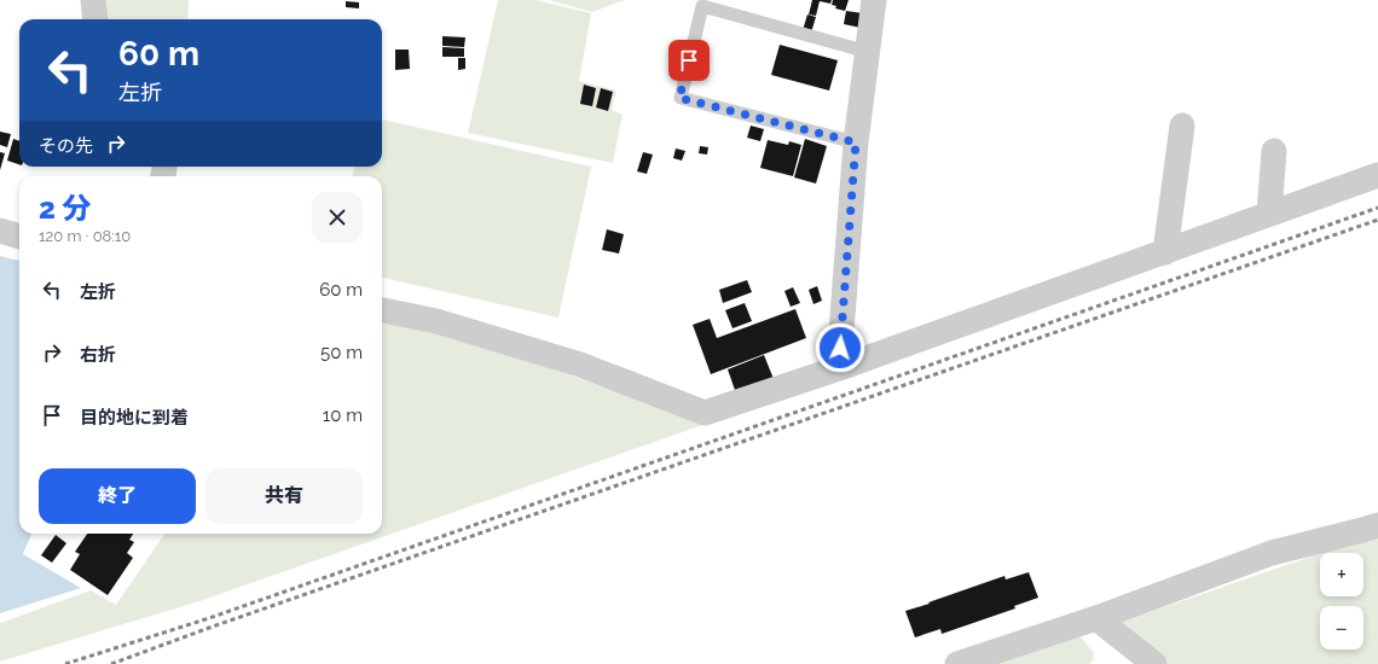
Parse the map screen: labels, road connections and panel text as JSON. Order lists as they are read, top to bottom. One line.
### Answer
{"page":{"turn":["60 m","左折"],"then":"その先","heading":["2 分","120 m · 08:10"],"list":[{"name":"左折","value":"60 m"},{"name":"右折","value":"50 m"},{"name":"目的地に到着","value":"10 m"}],"buttons":["終了","共有"],"map_buttons":["+","−"]}}
